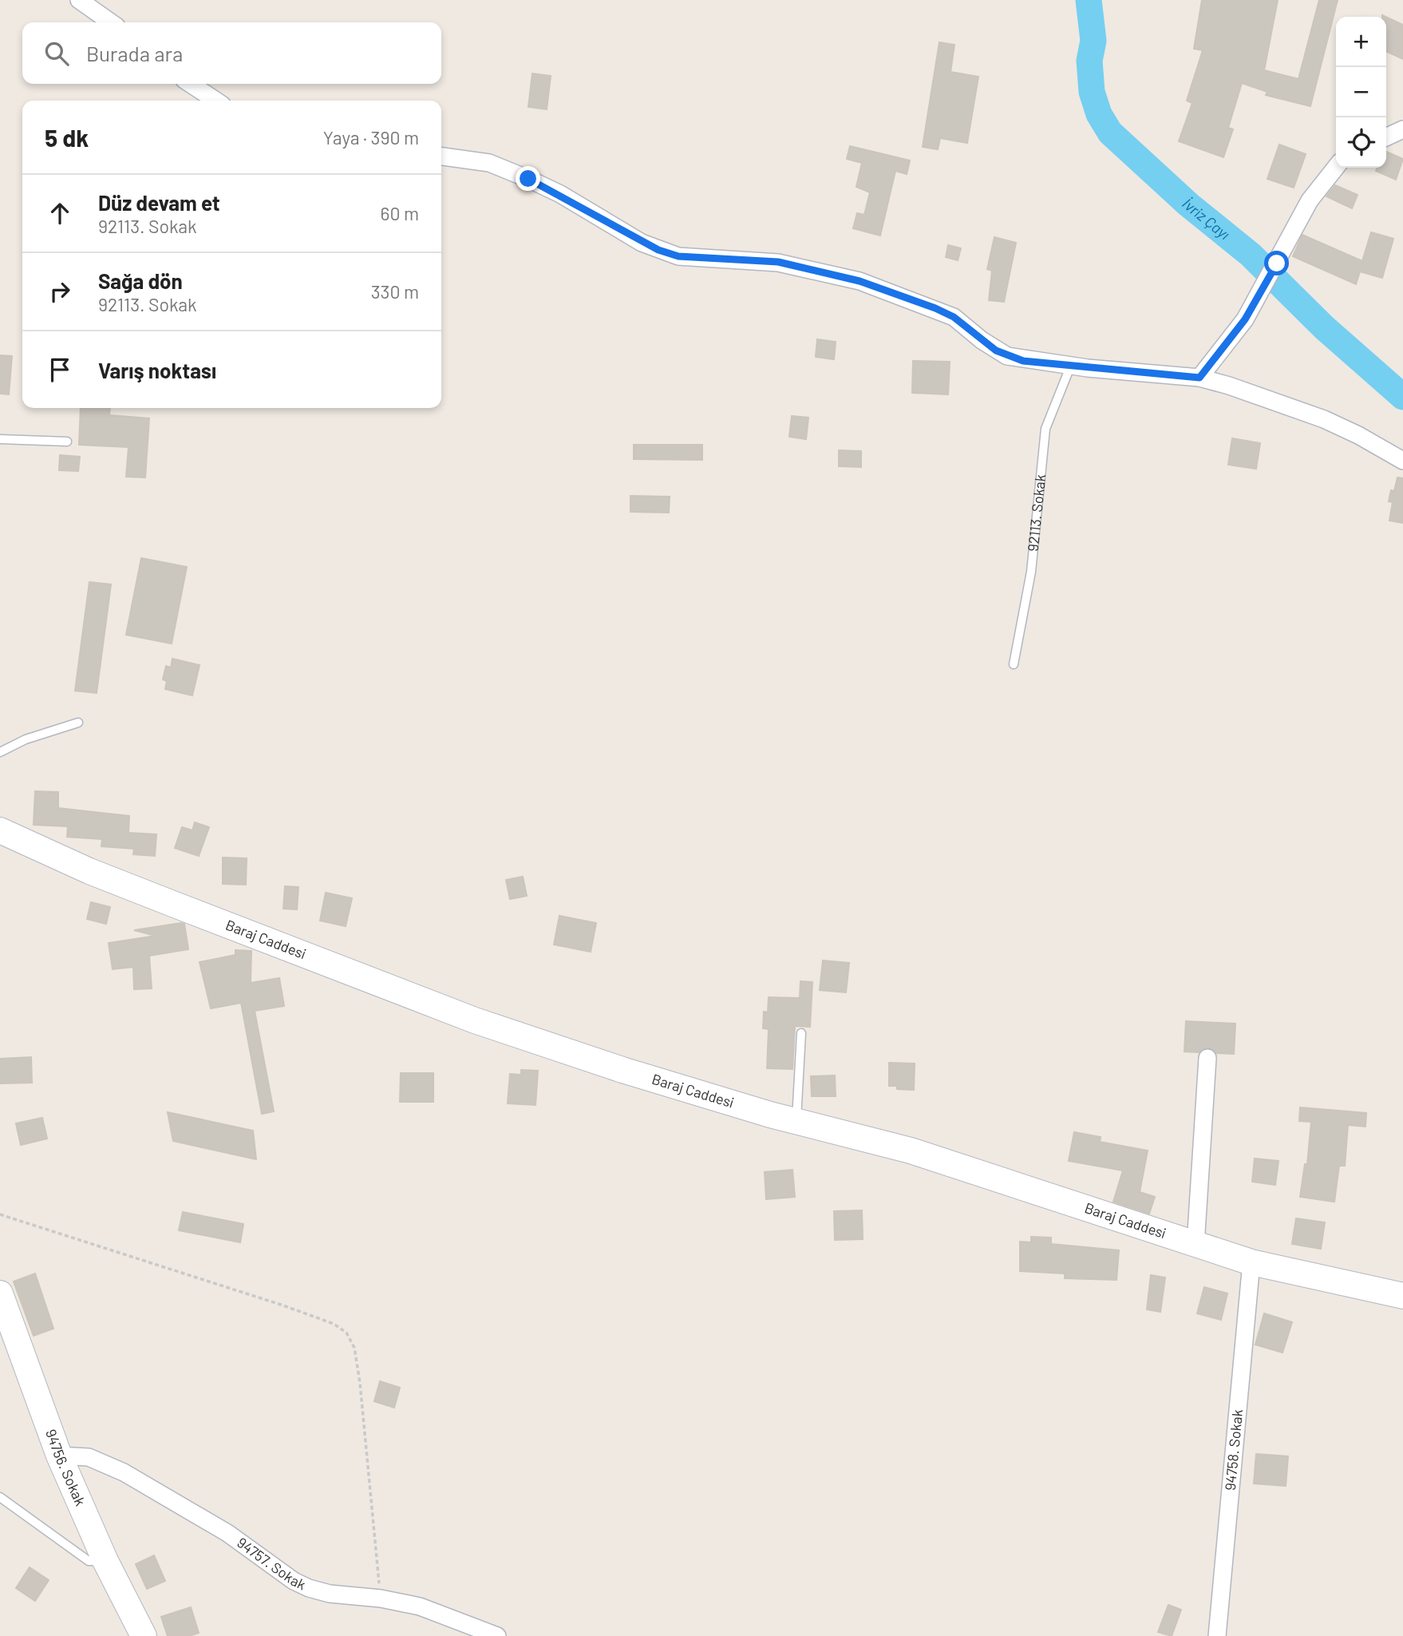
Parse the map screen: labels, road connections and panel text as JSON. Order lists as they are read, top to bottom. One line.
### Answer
{"streets":{"main road":["Baraj Caddesi","94756. Sokak"],"street":["94758. Sokak","94757. Sokak"],"lane":["92113. Sokak"]},"crossings":[["Baraj Caddesi","94758. Sokak"],["94756. Sokak","94757. Sokak"]],"water":["İvriz Çayı"],"page":{"map_buttons":["+","−"],"search":"Burada ara","heading":["5 dk","Yaya · 390 m"],"list":[["Düz devam et","92113. Sokak","60 m"],["Sağa dön","92113. Sokak","330 m"],"Varış noktası"]}}
